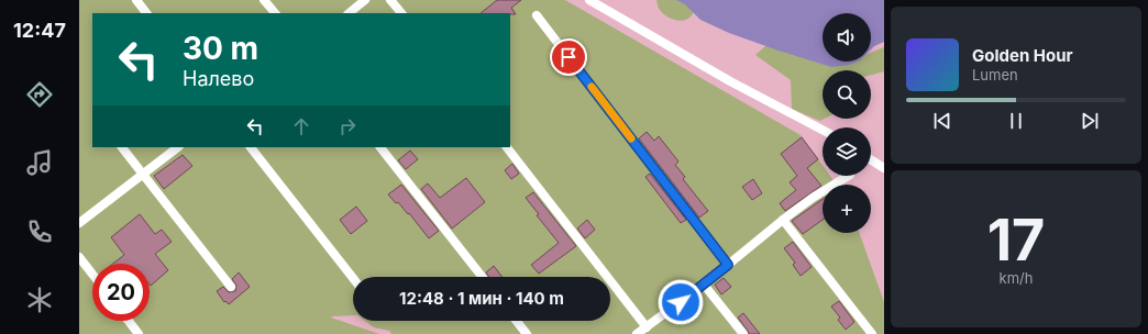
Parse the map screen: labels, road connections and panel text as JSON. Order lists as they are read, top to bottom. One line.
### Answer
{"page":{"tabs":"12:47","map_buttons":"+","turn":["30 m","Налево"],"song":["Golden Hour","Lumen"],"tile":["17","km/h"],"limit":"20","trip":"12:48 · 1 мин · 140 m"}}
